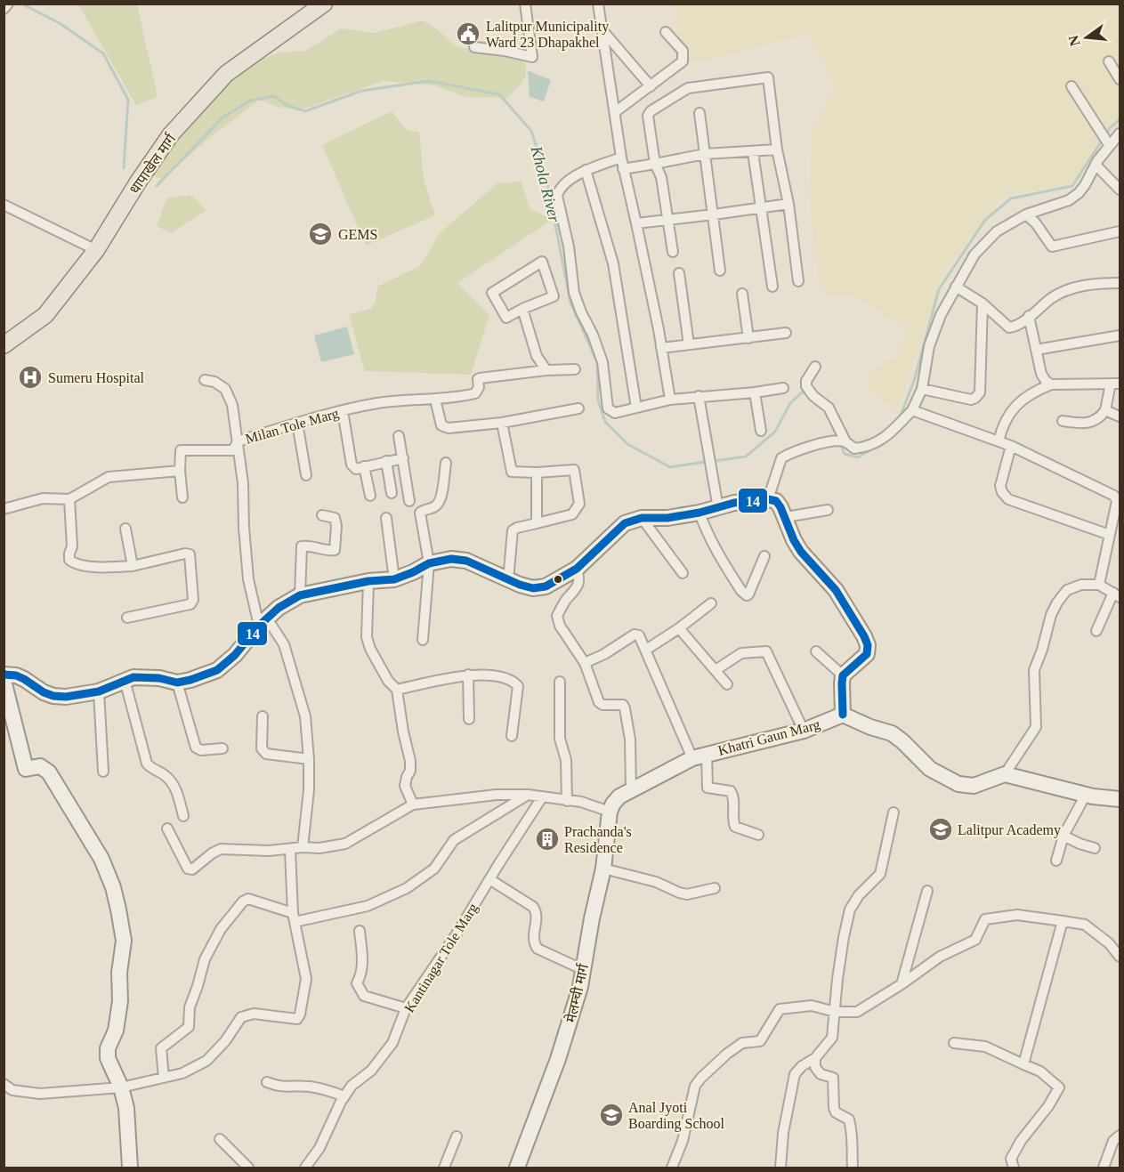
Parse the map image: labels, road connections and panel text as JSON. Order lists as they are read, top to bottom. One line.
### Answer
{"streets":{"main road":["धापाखेल मार्ग","Khatri Gaun Marg","मेलम्ची मार्ग"],"street":["Milan Tole Marg","Kantinagar Tole Marg"]},"crossings":[["Khatri Gaun Marg","मेलम्ची मार्ग"]],"water":["Khola River"],"places":{"public building":["Lalitpur Municipality Ward 23 Dhapakhel"],"school or university":["GEMS","Lalitpur Academy","Anal Jyoti Boarding School"],"hospital":["Sumeru Hospital"],"building":["Prachanda's Residence"]},"lines":["transit line 14"],"north":"left"}
